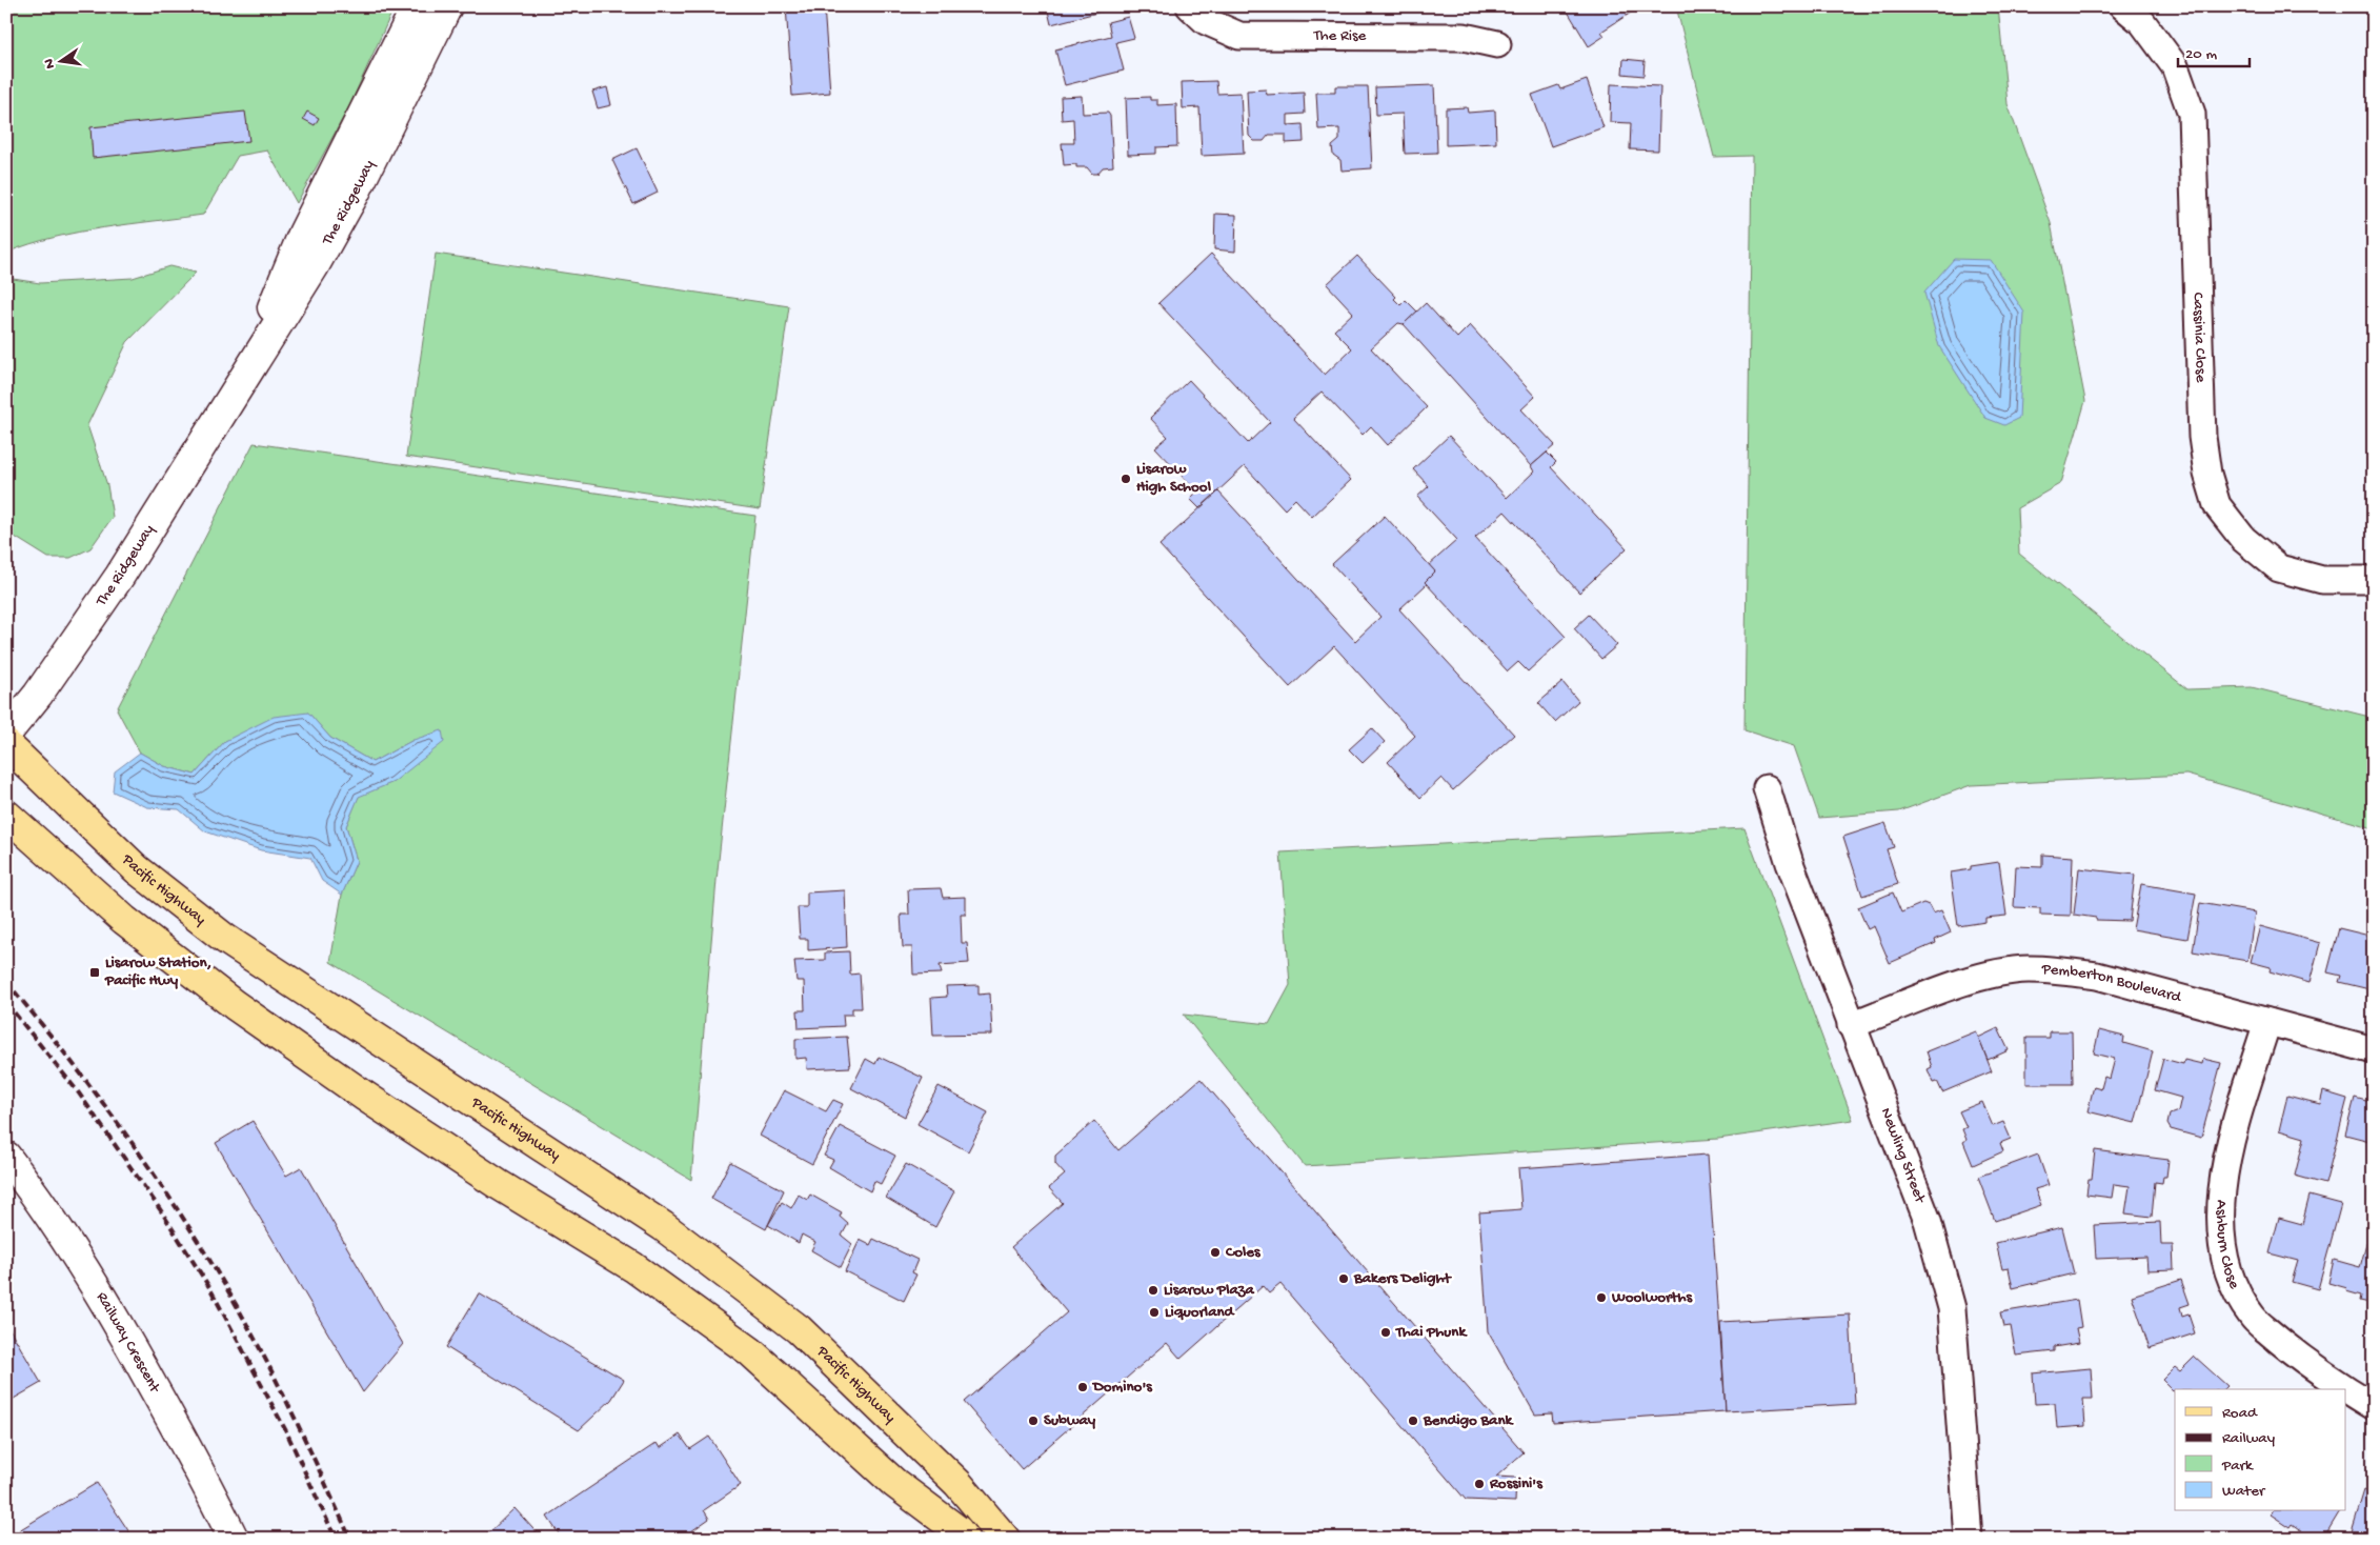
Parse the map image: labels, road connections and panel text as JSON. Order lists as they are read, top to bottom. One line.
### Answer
{"streets":{"main road":["Pacific Highway"],"street":["The Rise","The Ridgeway","Cassinia Close","Pemberton Boulevard","Newling Street","Ashburn Close","Railway Crescent"]},"crossings":[["Pemberton Boulevard","Newling Street"],["Pemberton Boulevard","Ashburn Close"]],"places":{"other":["Lisarow High School","Coles","Bakers Delight","Lisarow Plaza","Woolworths","Liquorland","Thai Phunk","Domino's","Subway","Bendigo Bank","Rossini's"],"transit":["Lisarow Station, Pacific Hwy"]},"legend":["Road","Railway","Park","Water"],"scale_bar":"20 m","north":"left"}
